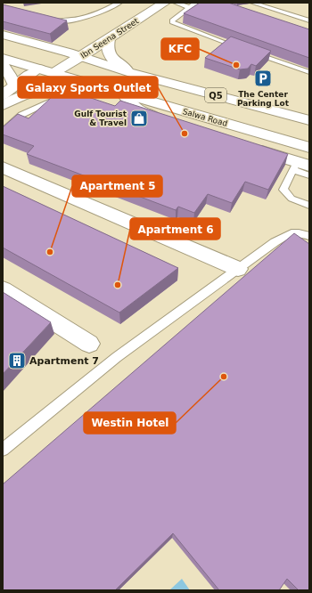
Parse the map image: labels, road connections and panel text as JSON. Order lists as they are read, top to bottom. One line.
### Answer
{"streets":{"main road":["Ibn Seena Street","Q5","Salwa Road"]},"crossings":[["Ibn Seena Street","Q5"],["Ibn Seena Street","Salwa Road"],["Q5","Salwa Road"]],"places":{"other":["KFC","Galaxy Sports Outlet","Apartment 5","Apartment 6","Westin Hotel"],"parking":["The Center Parking Lot"],"shop":["Gulf Tourist & Travel"],"building":["Apartment 7"]}}
